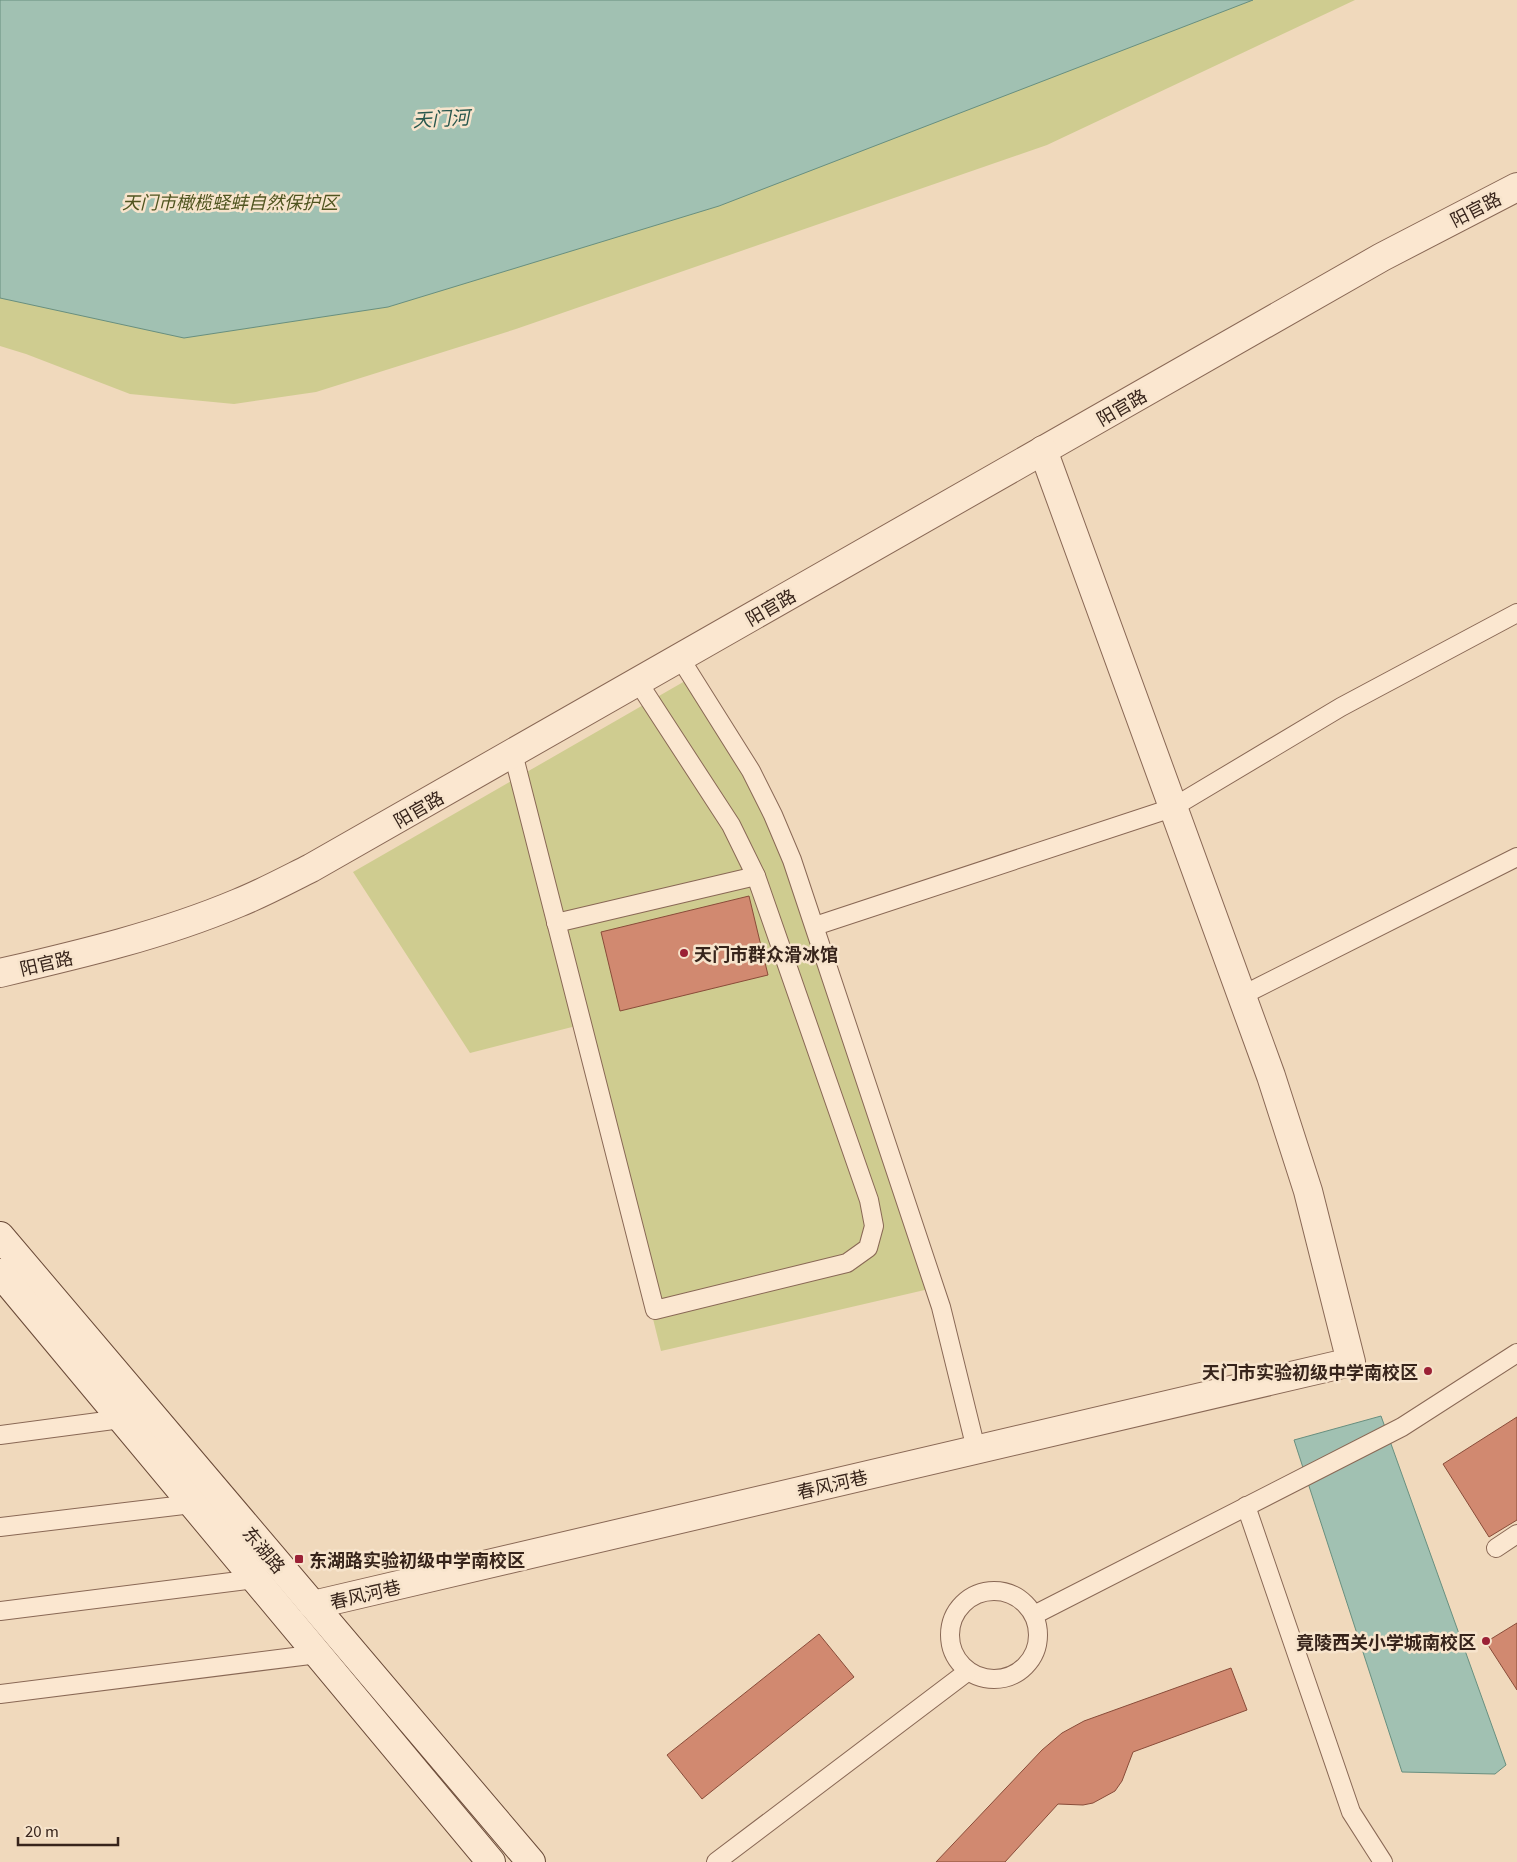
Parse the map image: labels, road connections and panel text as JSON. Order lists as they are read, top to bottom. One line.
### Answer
{"streets":{"street":["阳官路","春风河巷","东湖路"]},"crossings":[["春风河巷","东湖路"]],"water":["天门河"],"parks":["天门市橄榄蛏蚌自然保护区"],"places":{"other":["天门市群众滑冰馆","天门市实验初级中学南校区","竟陵西关小学城南校区"],"transit":["东湖路实验初级中学南校区"]},"scale_bar":"20 m"}
